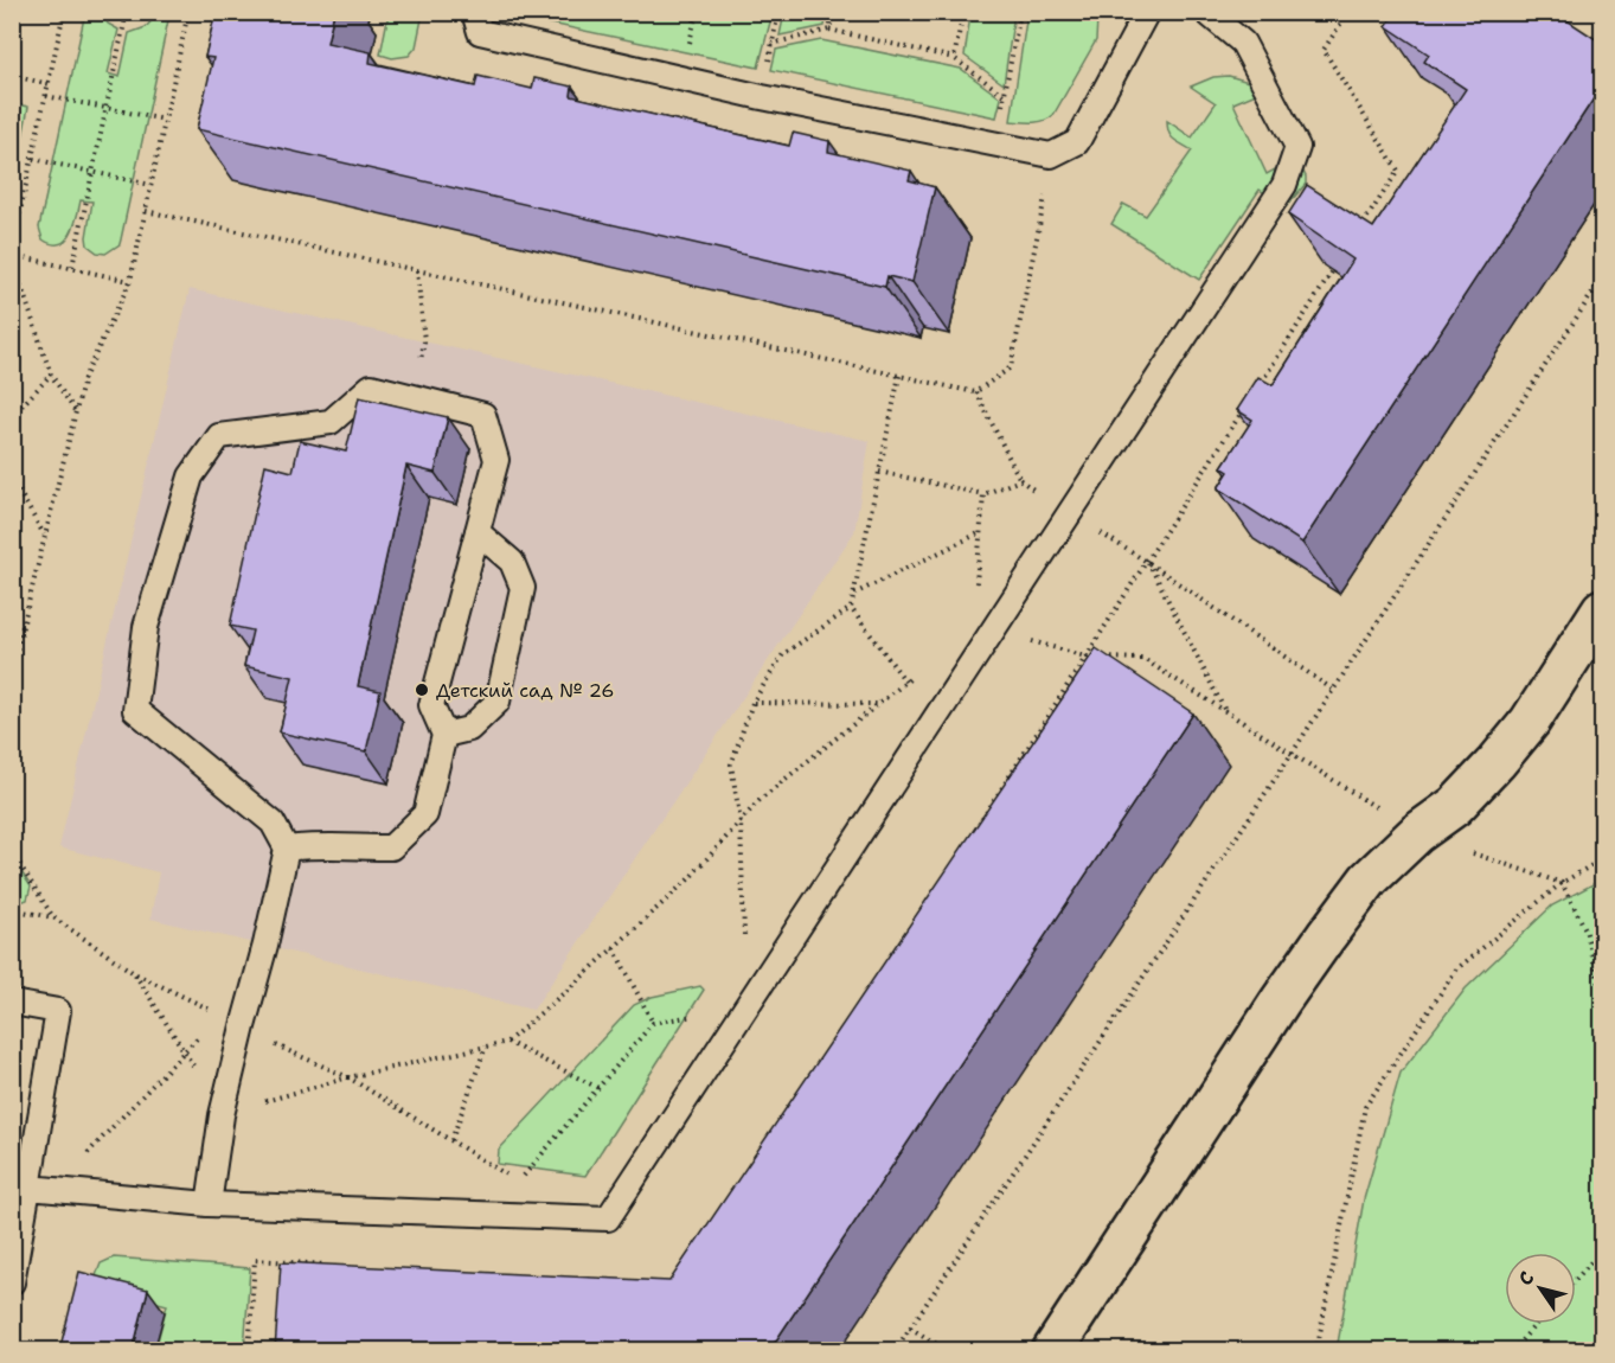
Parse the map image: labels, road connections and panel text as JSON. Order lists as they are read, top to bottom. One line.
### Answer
{"places":["Детский сад № 26"],"north":"top left"}
